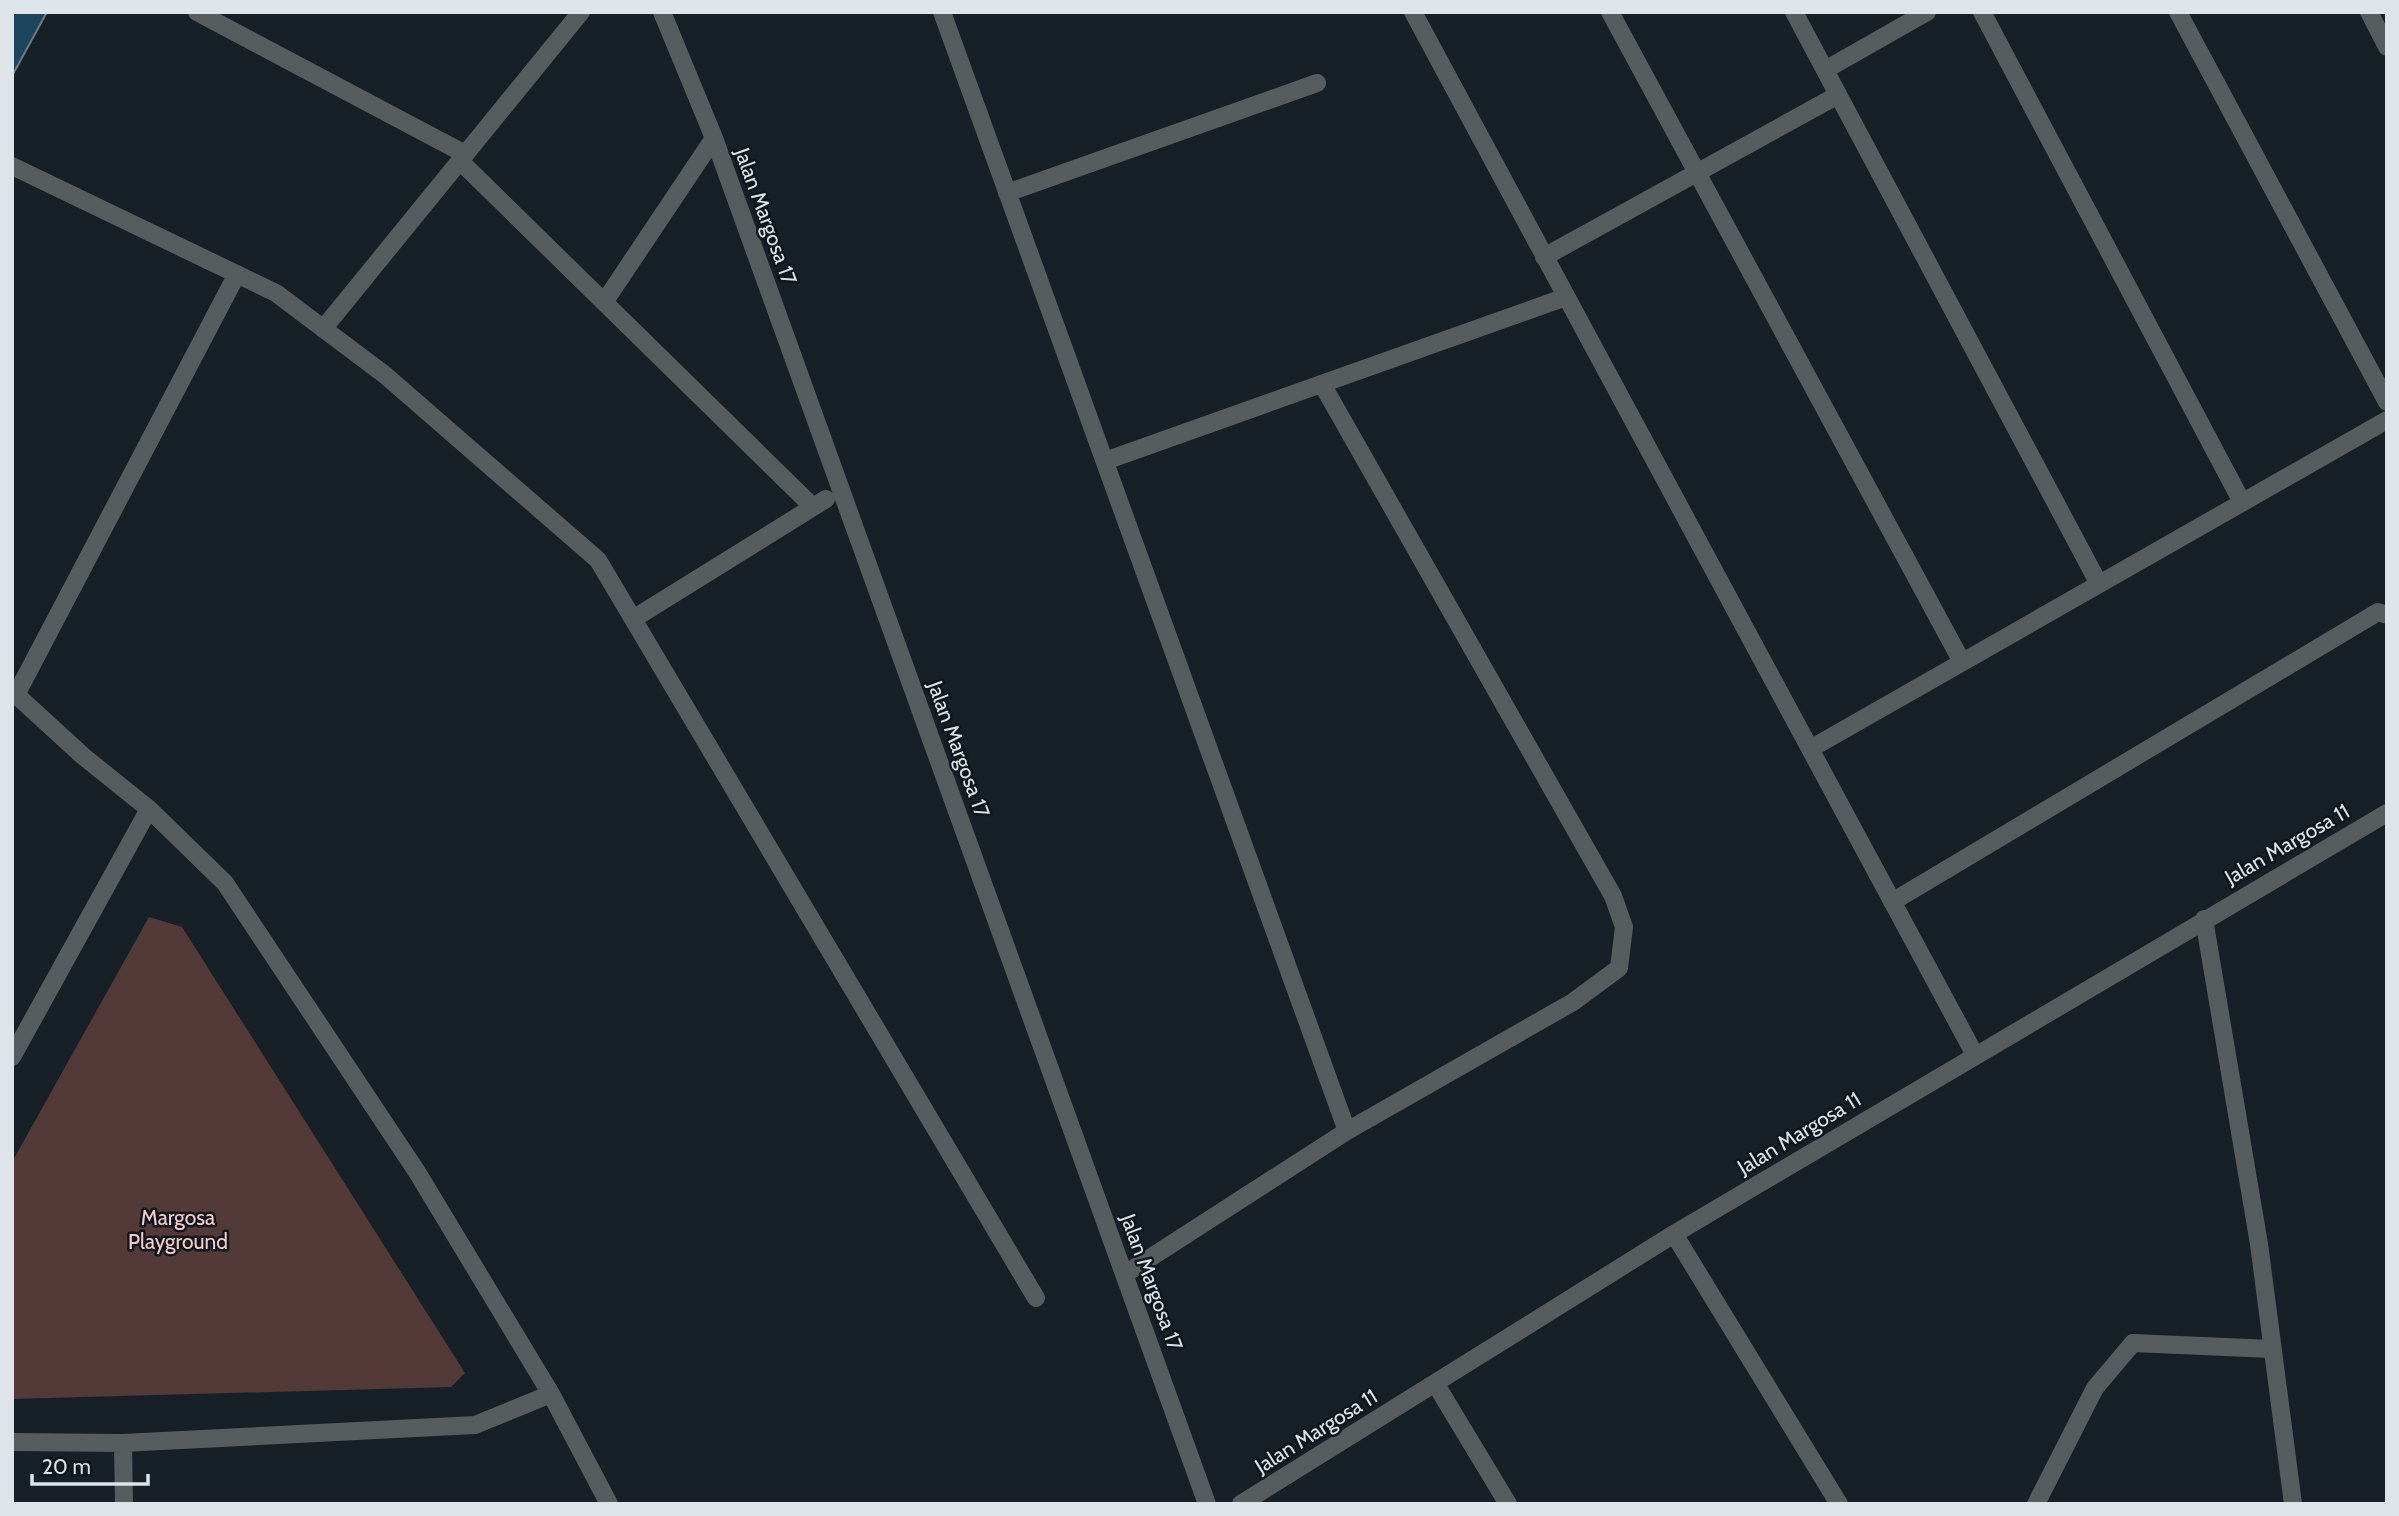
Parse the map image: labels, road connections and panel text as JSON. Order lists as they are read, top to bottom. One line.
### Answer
{"streets":{"street":["Jalan Margosa 17","Jalan Margosa 11"]},"parks":["Margosa Playground"],"scale_bar":"20 m"}
